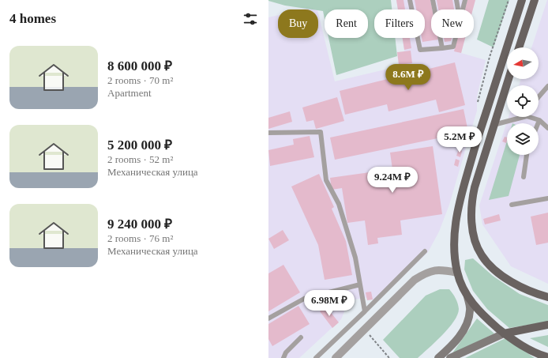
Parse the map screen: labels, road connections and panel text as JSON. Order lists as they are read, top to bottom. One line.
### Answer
{"north":"left","page":{"heading":"4 homes","chip":["Buy","Rent","Filters","New"],"list":[{"name":"8 600 000 ₽","note":"2 rooms · 70 m² · Apartment"},{"name":"5 200 000 ₽","note":"2 rooms · 52 m² · Механическая улица"},{"name":"9 240 000 ₽","note":"2 rooms · 76 m² · Механическая улица"}],"price":["8.6M ₽","5.2M ₽","9.24M ₽","6.98M ₽"]}}
